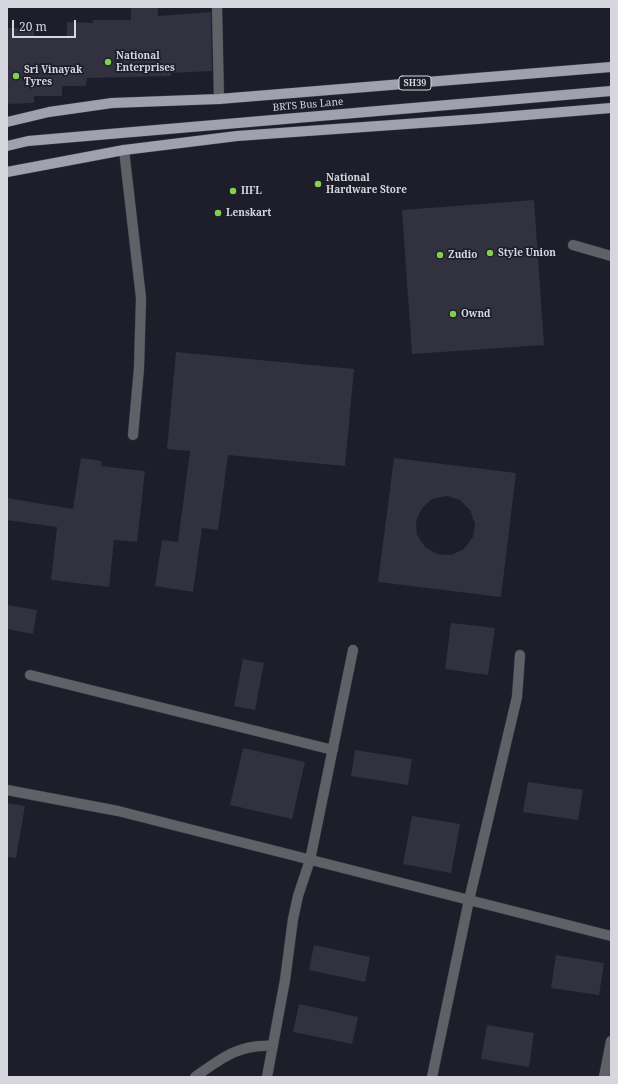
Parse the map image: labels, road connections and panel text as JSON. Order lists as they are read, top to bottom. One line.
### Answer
{"streets":{"main road":["SH39","BRTS Bus Lane"]},"places":["National Enterprises","Sri Vinayak Tyres","National Hardware Store","IIFL","Lenskart","Style Union","Zudio","Ownd"],"scale_bar":"20 m"}
